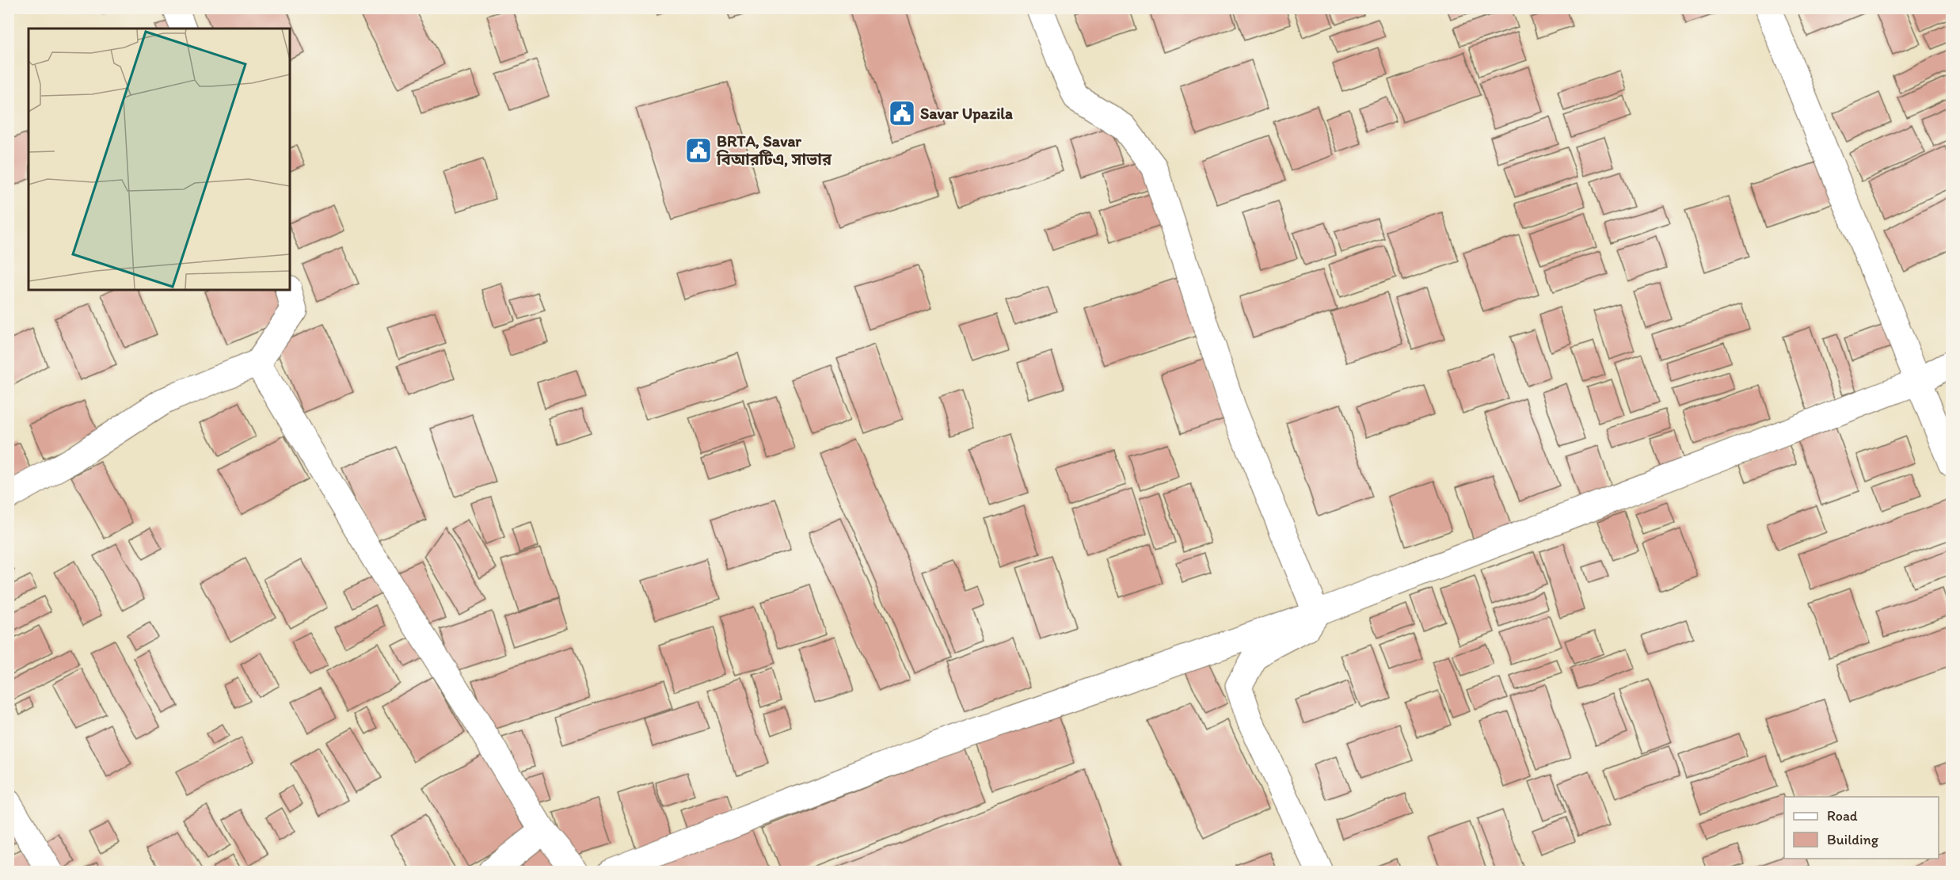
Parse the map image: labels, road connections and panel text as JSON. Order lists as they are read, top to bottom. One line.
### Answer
{"places":{"public building":["Savar Upazila","BRTA, Savar বিআরটিএ, সাভার"]},"legend":["Road","Building"]}
